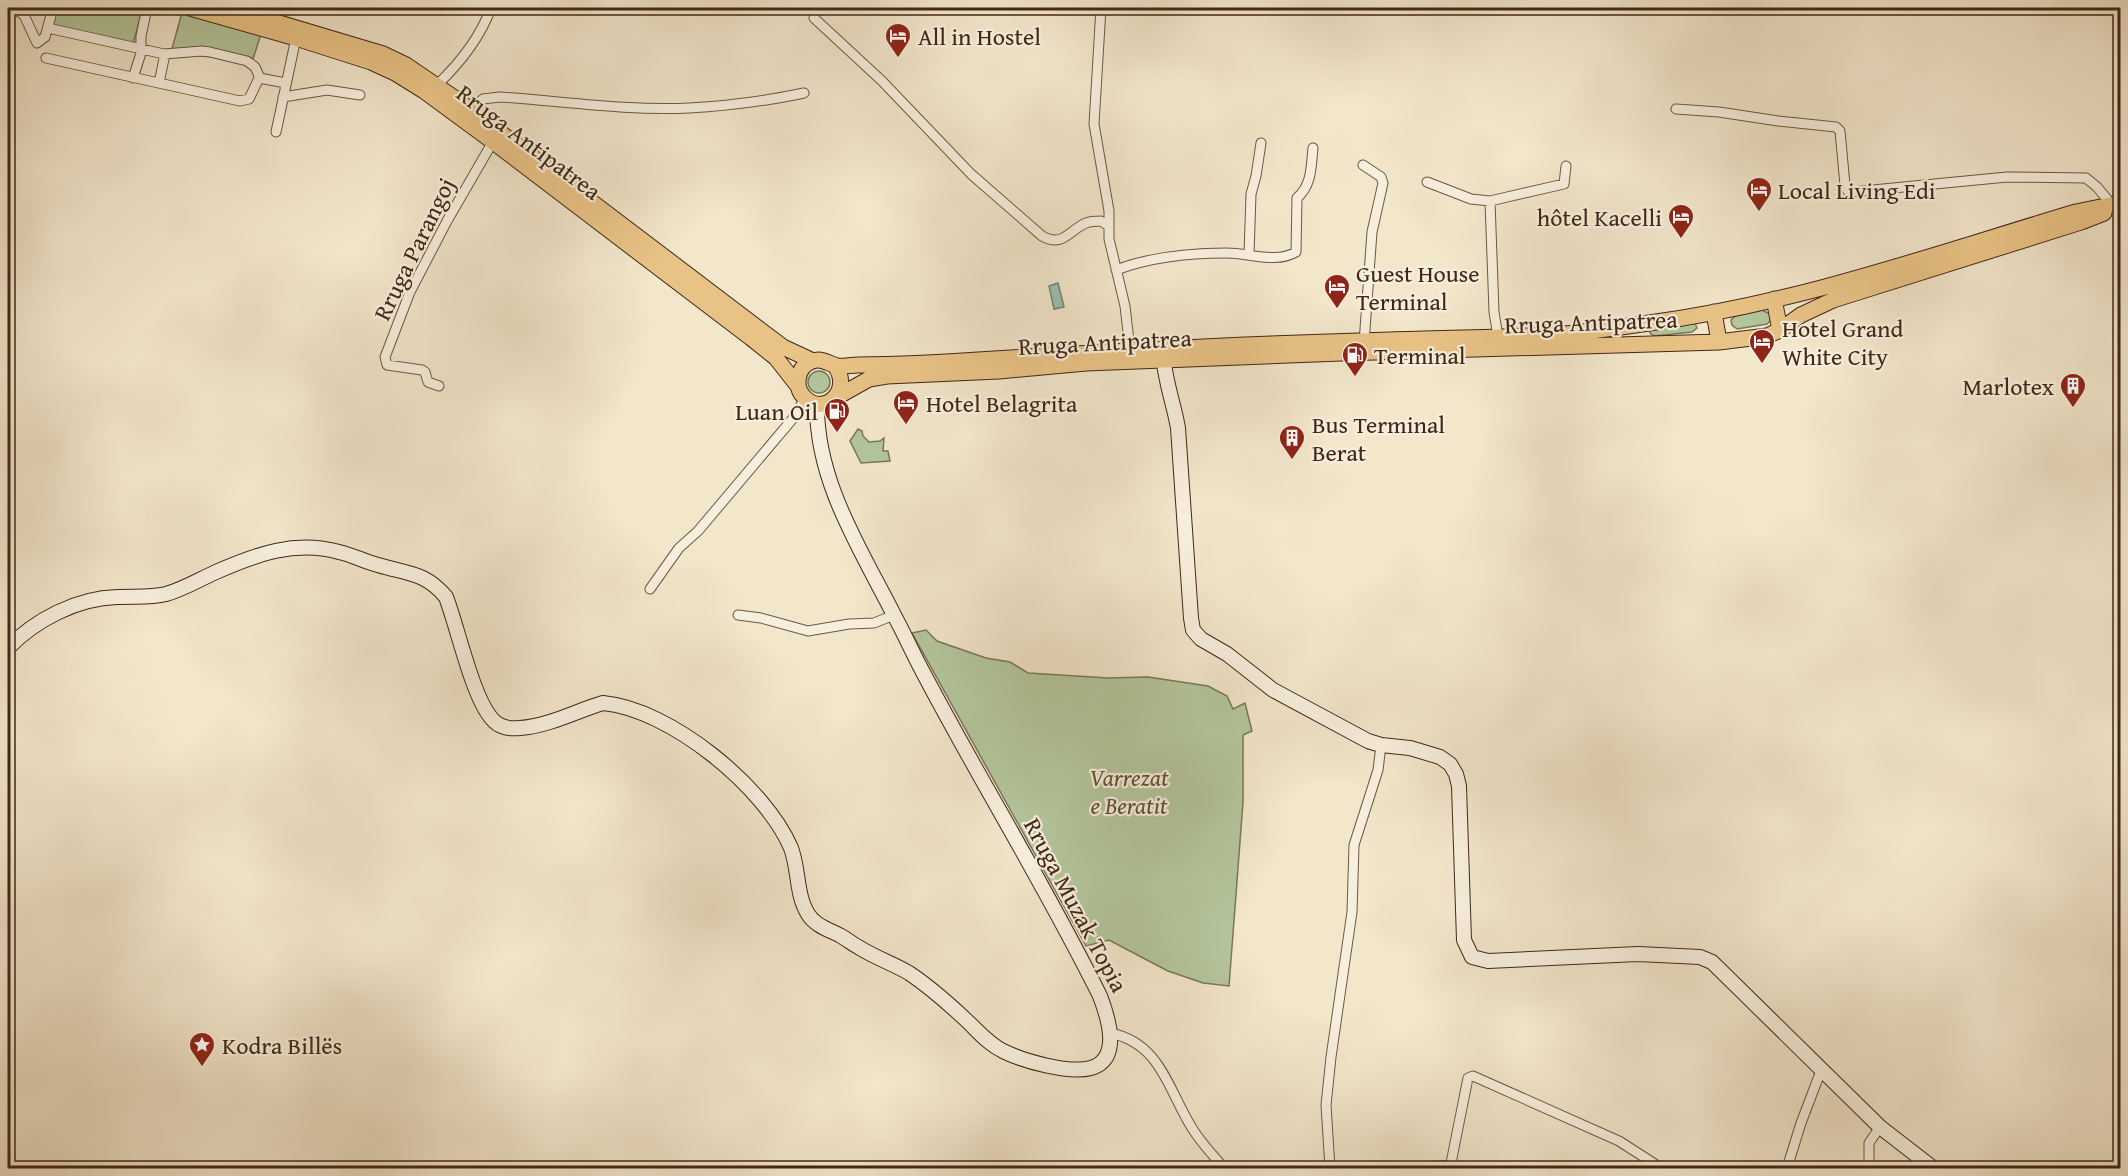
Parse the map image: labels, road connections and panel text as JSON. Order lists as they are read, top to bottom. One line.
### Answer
{"streets":{"main road":["Rruga Antipatrea"],"street":["Rruga Parangoj","Rruga Muzak Topia"]},"crossings":[["Rruga Antipatrea","Rruga Parangoj"],["Rruga Antipatrea","Rruga Muzak Topia"]],"parks":["Varrezat e Beratit"],"places":{"hotel":["All in Hostel","Local Living Edi","hôtel Kacelli","Guest House Terminal","Hotel Grand White City","Hotel Belagrita"],"fuel station":["Terminal","Luan Oil"],"building":["Marlotex","Bus Terminal Berat"],"place":["Kodra Billës"]}}
